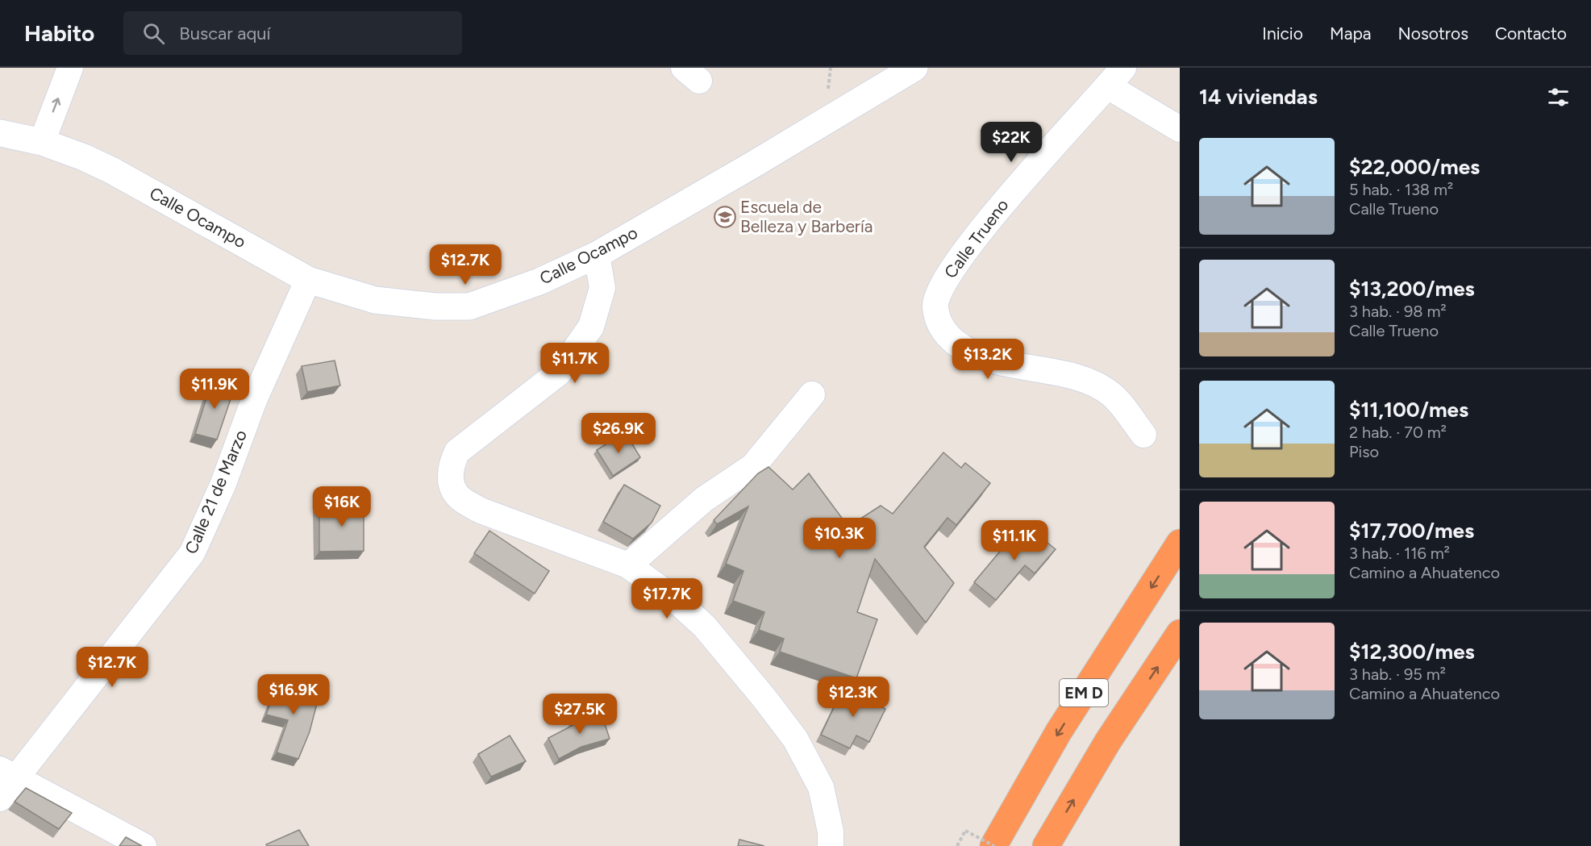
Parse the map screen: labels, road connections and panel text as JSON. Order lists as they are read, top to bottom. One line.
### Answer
{"streets":{"highway":["EM D"],"main road":["Calle Ocampo"],"street":["Calle Trueno","Calle 21 de Marzo"]},"crossings":[["Calle Ocampo","Calle 21 de Marzo"]],"places":{"school or university":["Escuela de Belleza y Barbería"]},"page":{"header":"Habito","search":"Buscar aquí","nav":["Inicio","Mapa","Nosotros","Contacto"],"heading":"14 viviendas","price":["$22K","$12.7K","$13.2K","$11.7K","$11.9K","$26.9K","$16K","$10.3K","$11.1K","$17.7K","$12.7K","$16.9K","$12.3K","$27.5K"],"list":[{"name":"$22,000/mes","note":"5 hab. · 138 m² · Calle Trueno"},{"name":"$13,200/mes","note":"3 hab. · 98 m² · Calle Trueno"},{"name":"$11,100/mes","note":"2 hab. · 70 m² · Piso"},{"name":"$17,700/mes","note":"3 hab. · 116 m² · Camino a Ahuatenco"},{"name":"$12,300/mes","note":"3 hab. · 95 m² · Camino a Ahuatenco"}]}}
